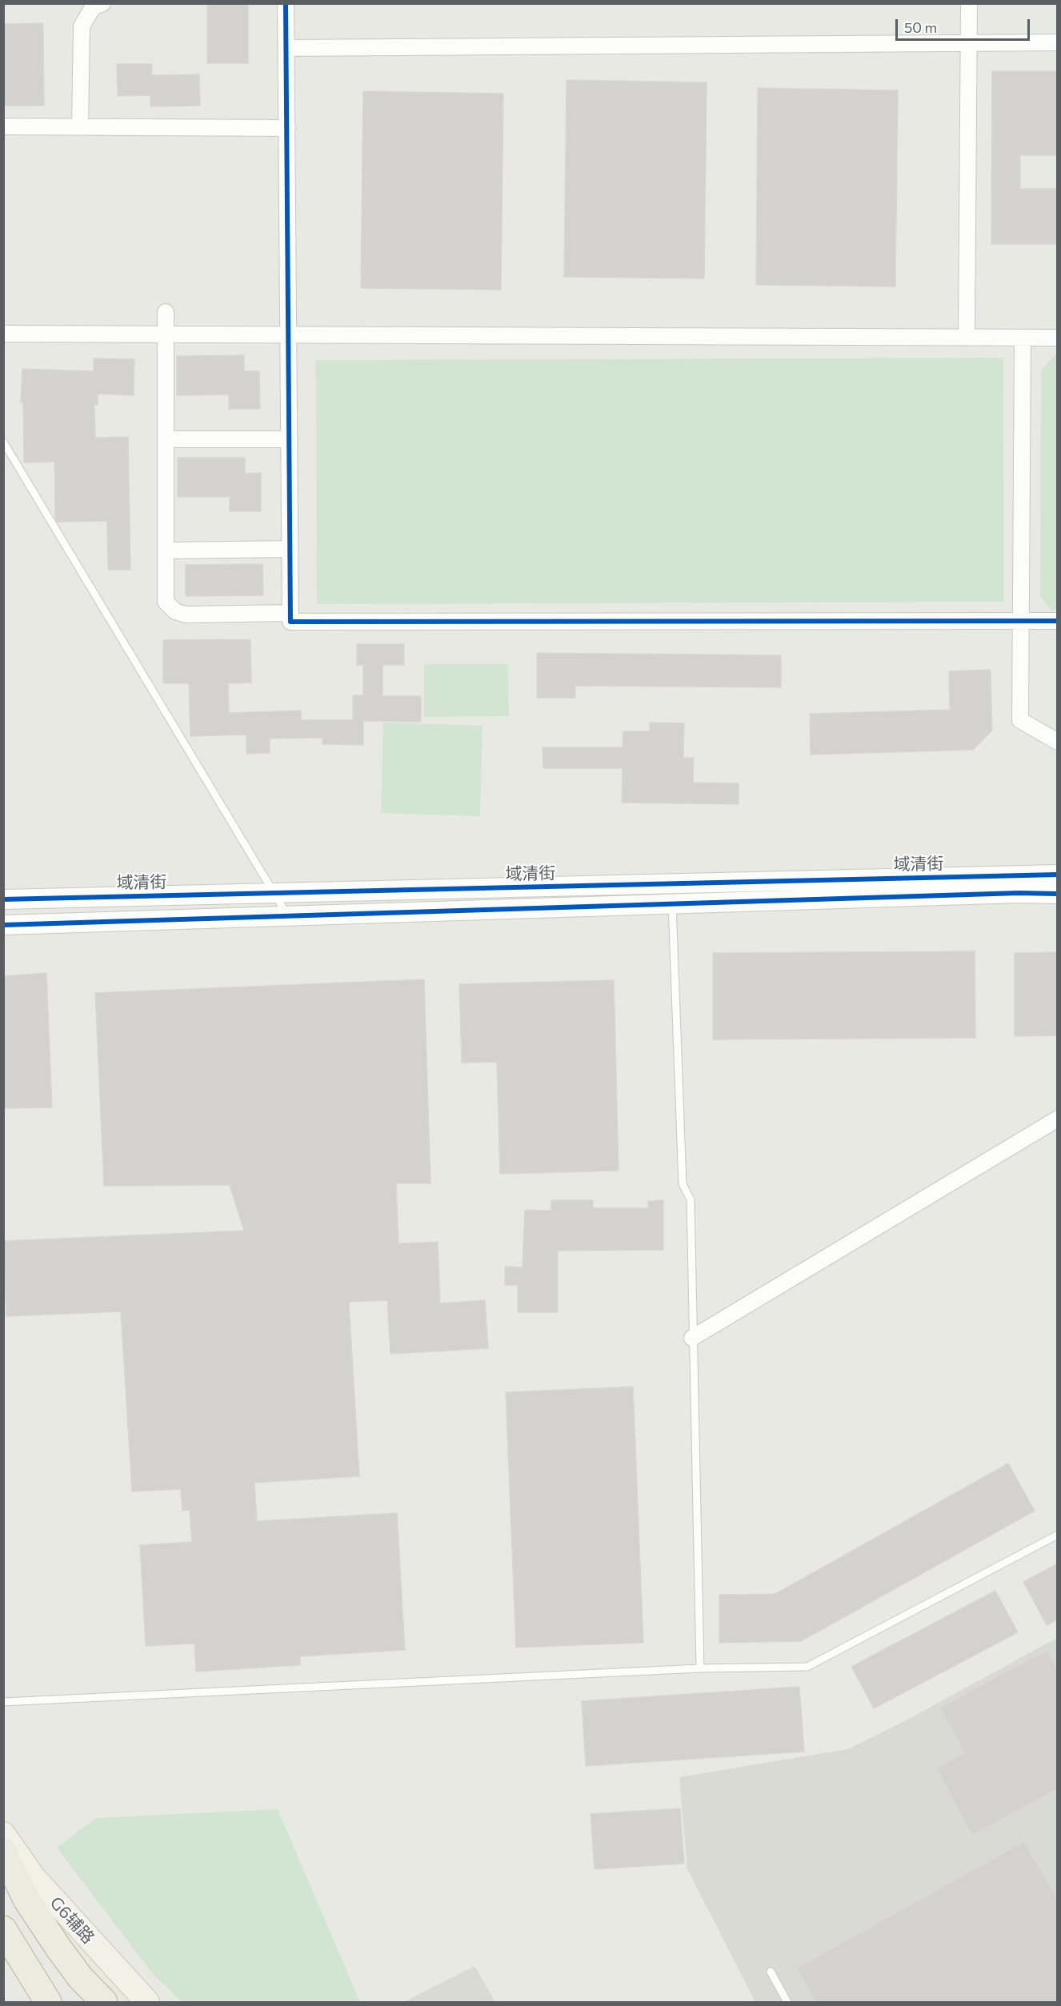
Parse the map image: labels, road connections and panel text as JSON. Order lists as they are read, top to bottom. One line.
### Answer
{"streets":{"main road":["G6辅路"],"street":["域清街"]},"scale_bar":"50 m"}
